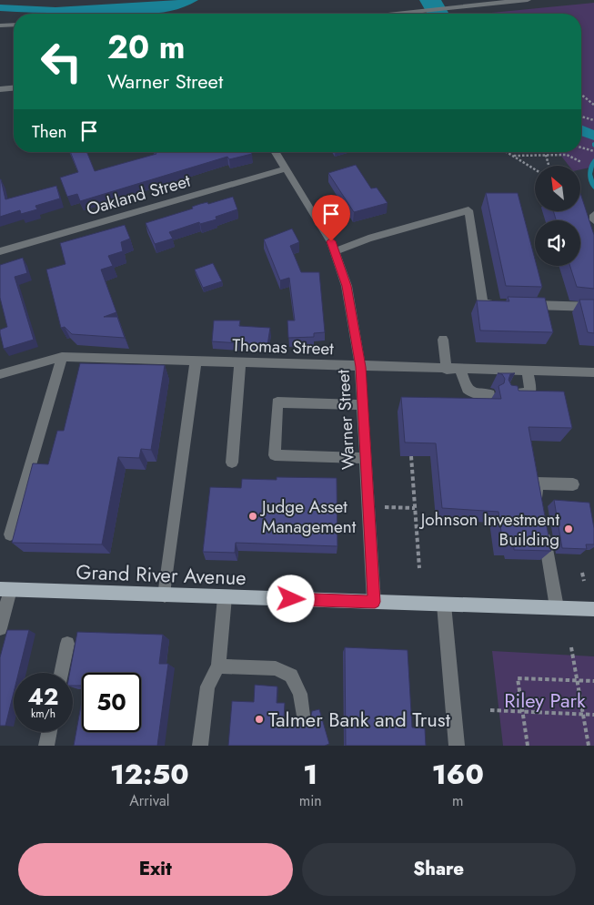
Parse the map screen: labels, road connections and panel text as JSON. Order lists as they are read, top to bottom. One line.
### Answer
{"streets":{"main road":["Grand River Avenue"],"street":["Oakland Street","Thomas Street","Warner Street"]},"crossings":[["Oakland Street","Warner Street"],["Thomas Street","Warner Street"],["Warner Street","Grand River Avenue"]],"parks":["Riley Park"],"places":["Judge Asset Management","Johnson Investment Building","Talmer Bank and Trust"],"north":"top left","page":{"turn":["20 m","Warner Street"],"then":"Then","speed":"42 km/h","limit":"50","eta":["12:50","Arrival","1","min","160","m"],"buttons":["Exit","Share"]}}
